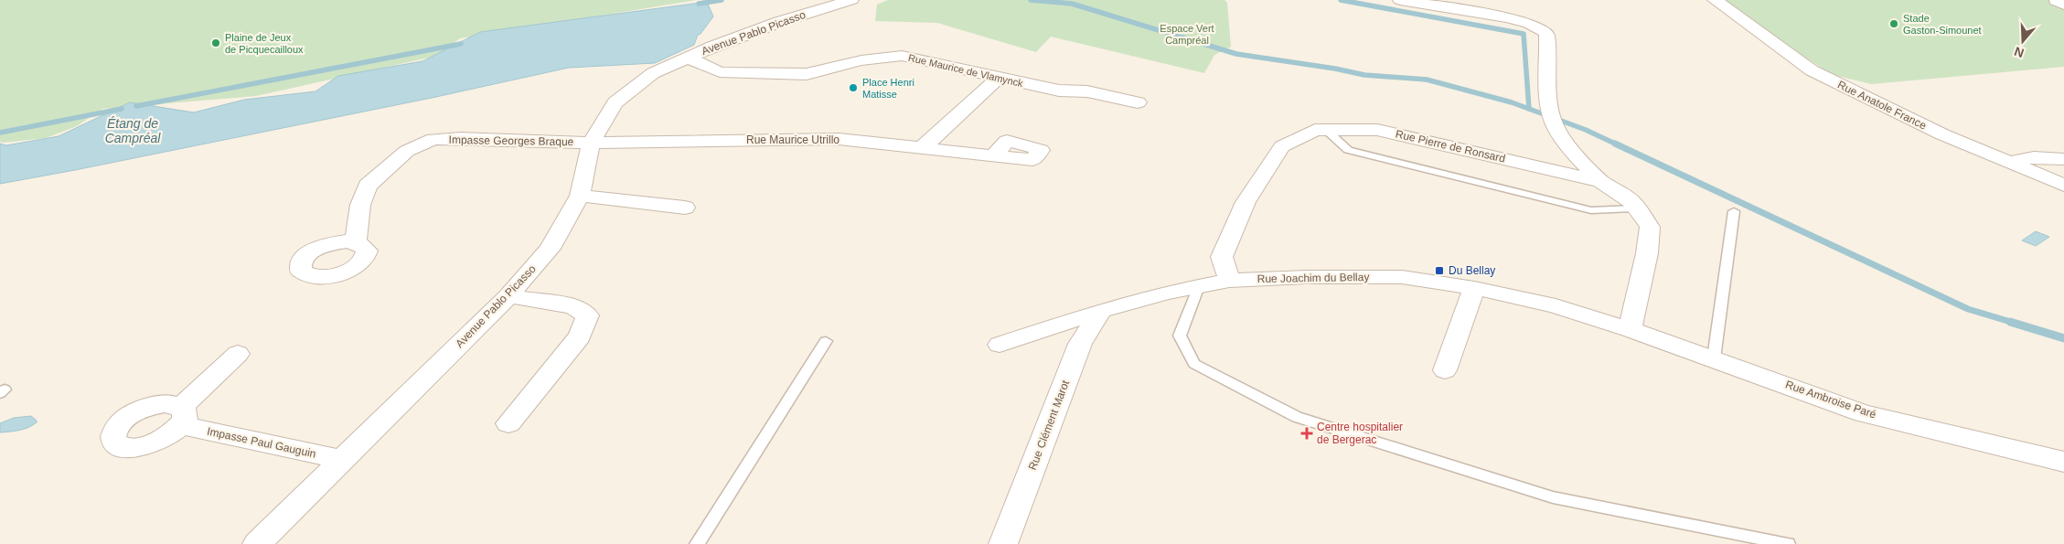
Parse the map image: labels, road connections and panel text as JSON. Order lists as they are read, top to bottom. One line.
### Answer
{"streets":{"street":["Avenue Pablo Picasso","Rue Maurice de Vlamynck","Rue Anatole France","Rue Maurice Utrillo","Impasse Georges Braque","Rue Pierre de Ronsard","Rue Joachim du Bellay","Rue Ambroise Paré","Rue Clément Marot","Impasse Paul Gauguin"]},"crossings":[["Avenue Pablo Picasso","Rue Maurice de Vlamynck"],["Avenue Pablo Picasso","Rue Maurice Utrillo"],["Avenue Pablo Picasso","Impasse Georges Braque"],["Avenue Pablo Picasso","Impasse Paul Gauguin"],["Rue Maurice Utrillo","Impasse Georges Braque"],["Rue Pierre de Ronsard","Rue Joachim du Bellay"],["Rue Pierre de Ronsard","Rue Ambroise Paré"],["Rue Joachim du Bellay","Rue Ambroise Paré"],["Rue Joachim du Bellay","Rue Clément Marot"]],"water":["Étang de Campréal"],"parks":["Espace Vert Campréal"],"places":{"other":["Stade Gaston-Simounet","Plaine de Jeux de Picquecailloux","Place Henri Matisse"],"transit":["Du Bellay"],"health":["Centre hospitalier de Bergerac"]},"north":"bottom"}
